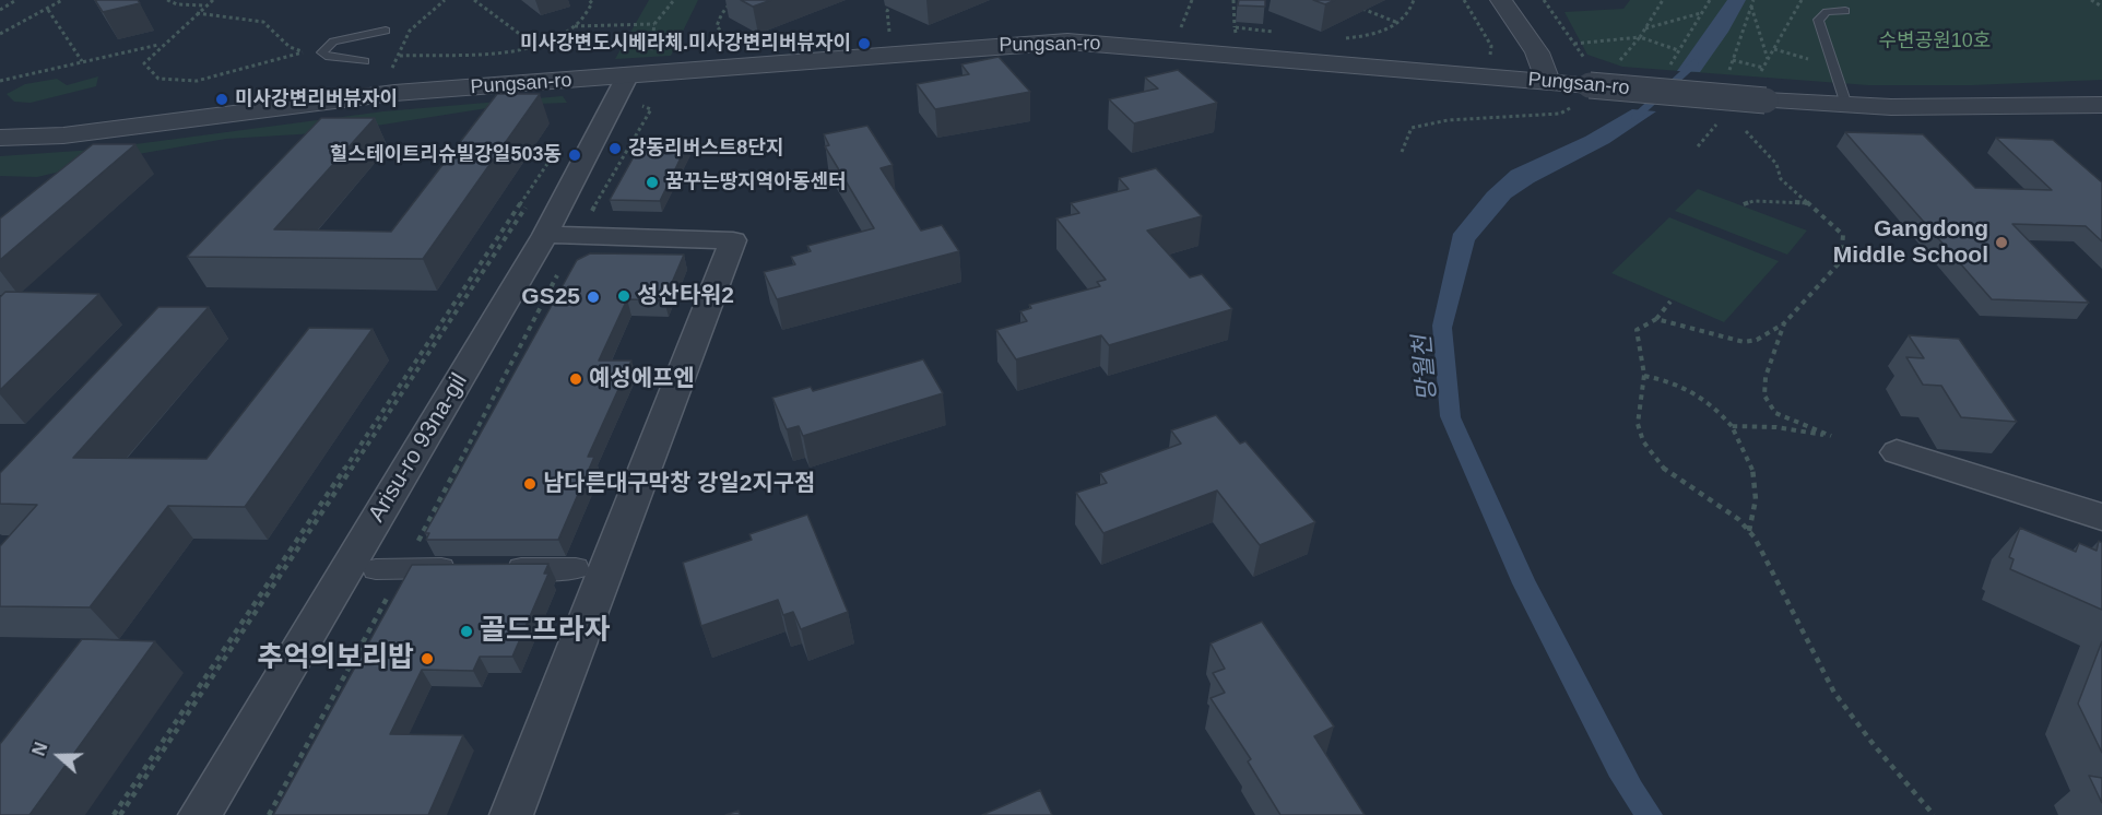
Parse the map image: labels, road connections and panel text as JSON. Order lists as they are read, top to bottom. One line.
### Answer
{"streets":{"street":["Pungsan-ro","Arisu-ro 93na-gil"]},"crossings":[["Pungsan-ro","Arisu-ro 93na-gil"]],"water":["망월천"],"parks":["수변공원10호"],"places":["미사강변도시베라체.미사강변리버뷰자이","미사강변리버뷰자이","강동리버스트8단지","힐스테이트리슈빌강일503동","꿈꾸는땅지역아동센터","Gangdong Middle School","성산타워2","GS25","예성에프엔","남다른대구막창 강일2지구점","골드프라자","추억의보리밥"],"north":"left"}
